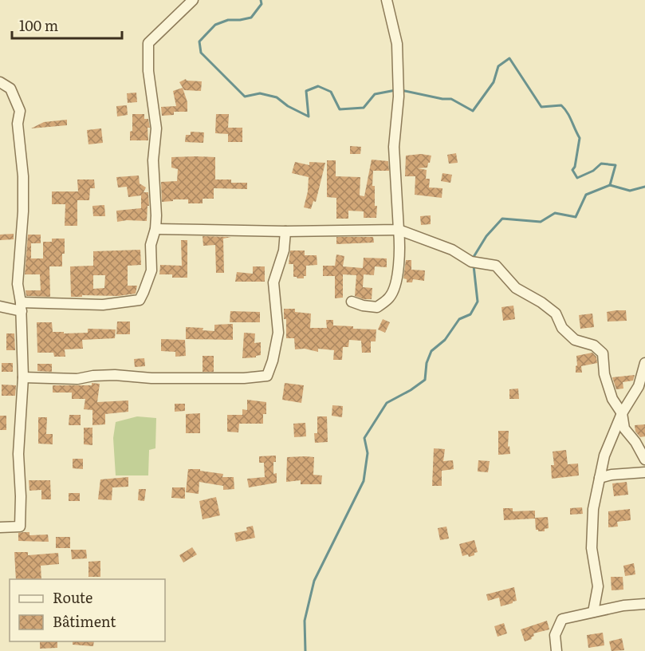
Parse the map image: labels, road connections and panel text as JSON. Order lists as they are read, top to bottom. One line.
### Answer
{"legend":["Route","Bâtiment"],"scale_bar":"100 m"}
